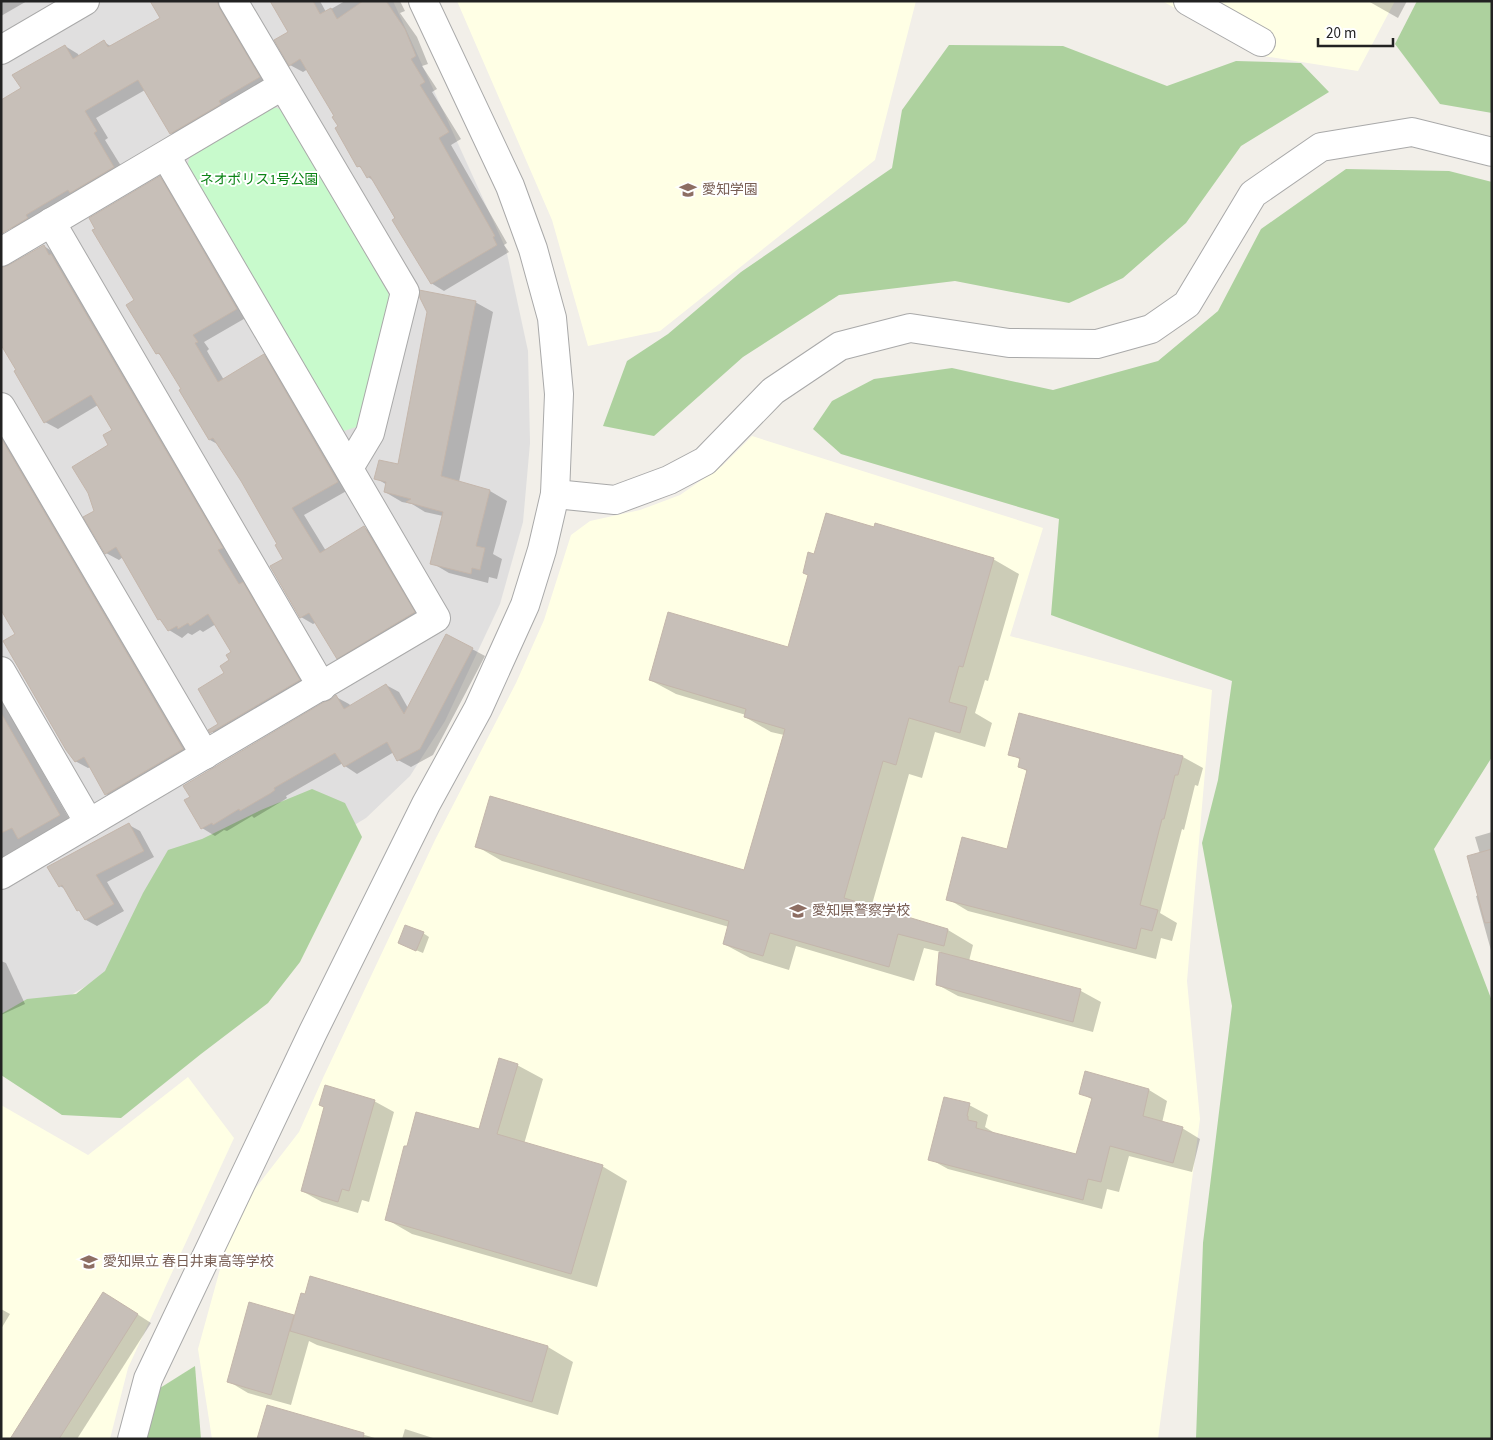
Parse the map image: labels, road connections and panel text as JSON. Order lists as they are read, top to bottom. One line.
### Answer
{"parks":["ネオポリス1号公園"],"places":{"school or university":["愛知学園","愛知県警察学校","愛知県立 春日井東高等学校"]},"scale_bar":"20 m"}
